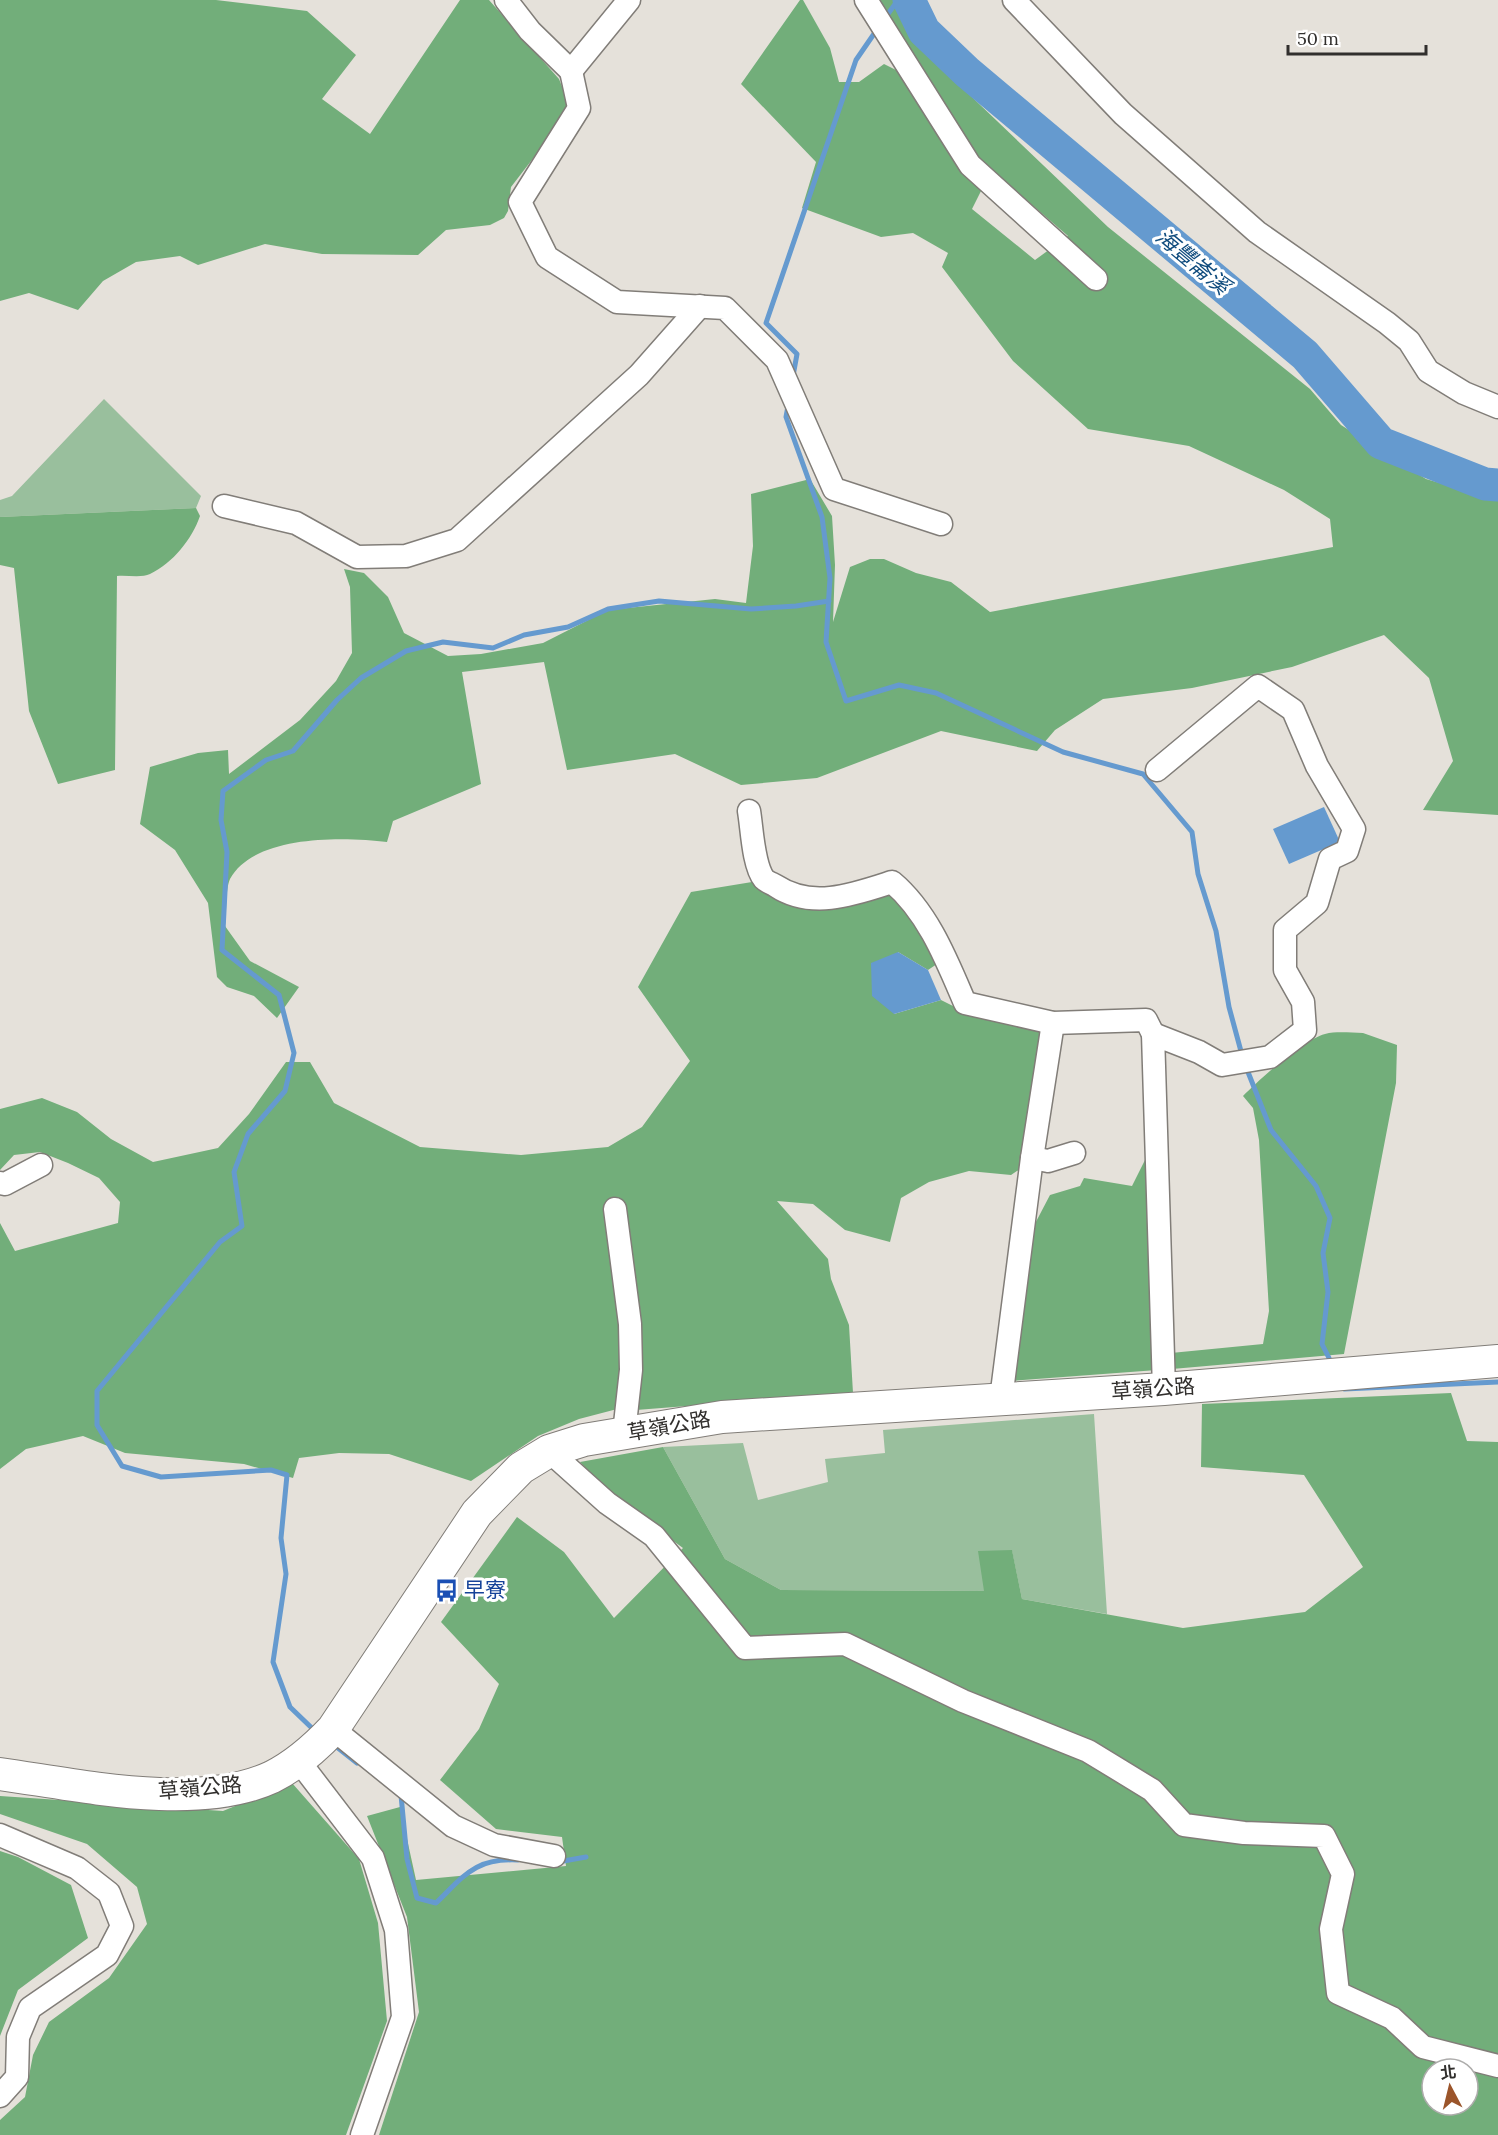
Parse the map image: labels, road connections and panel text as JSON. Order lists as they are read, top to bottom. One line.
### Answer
{"streets":{"main road":["草嶺公路"]},"water":["海豐崙溪"],"places":{"bus stop":["早寮"]},"scale_bar":"50 m","north":"top"}
